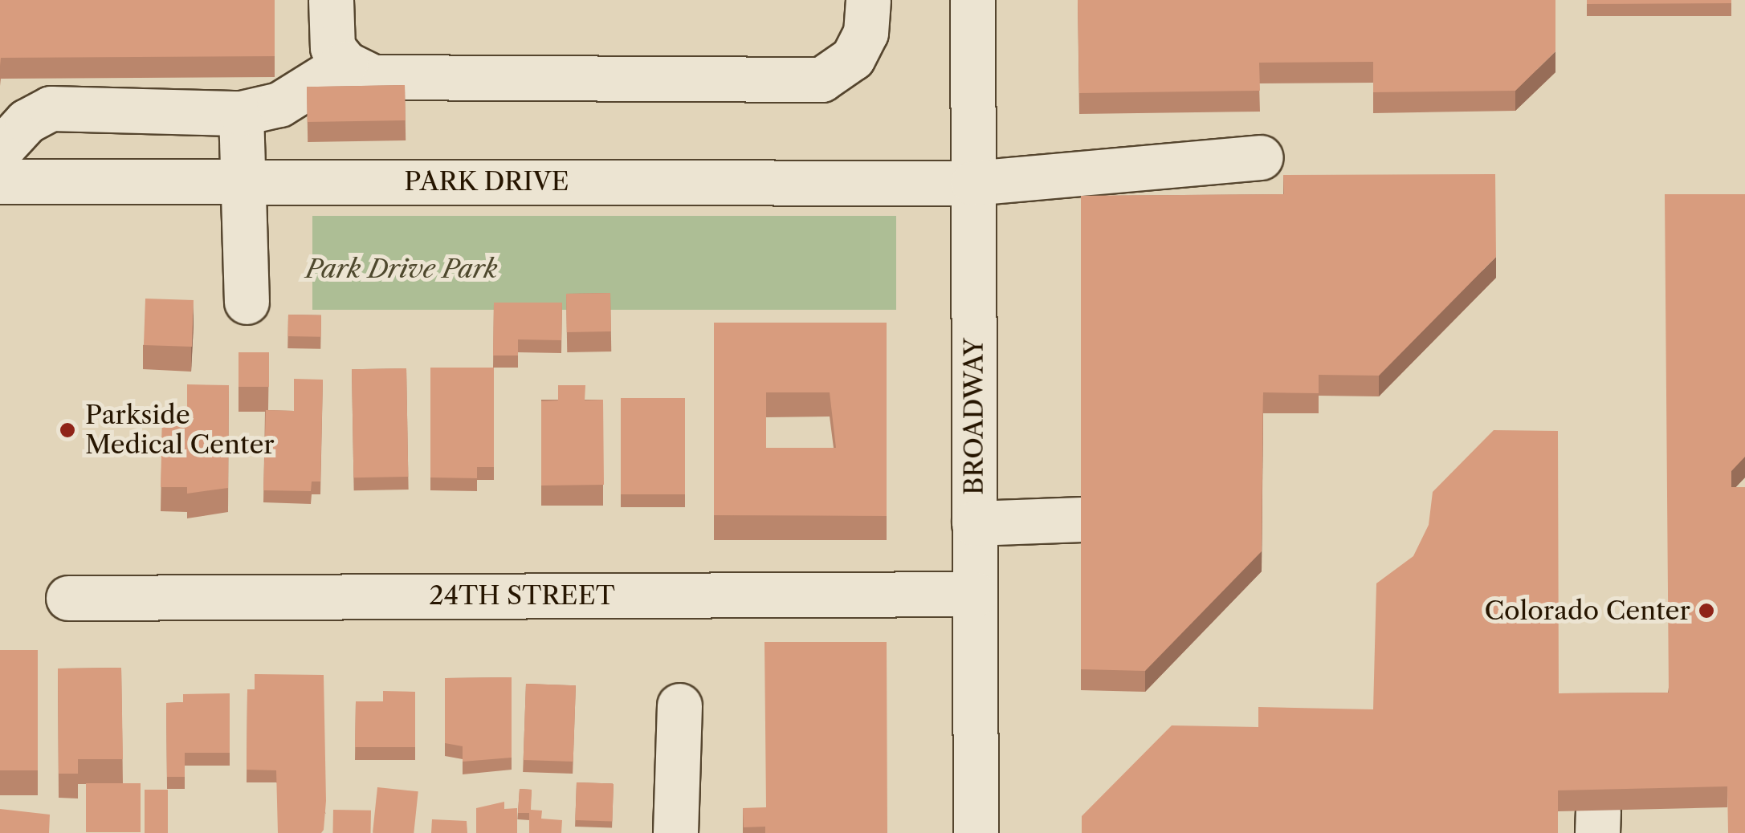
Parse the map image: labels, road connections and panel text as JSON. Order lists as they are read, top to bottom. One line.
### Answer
{"streets":{"street":["PARK DRIVE","BROADWAY","24TH STREET"]},"crossings":[["PARK DRIVE","BROADWAY"],["BROADWAY","24TH STREET"]],"parks":["Park Drive Park"],"places":["Parkside Medical Center","Colorado Center"]}
